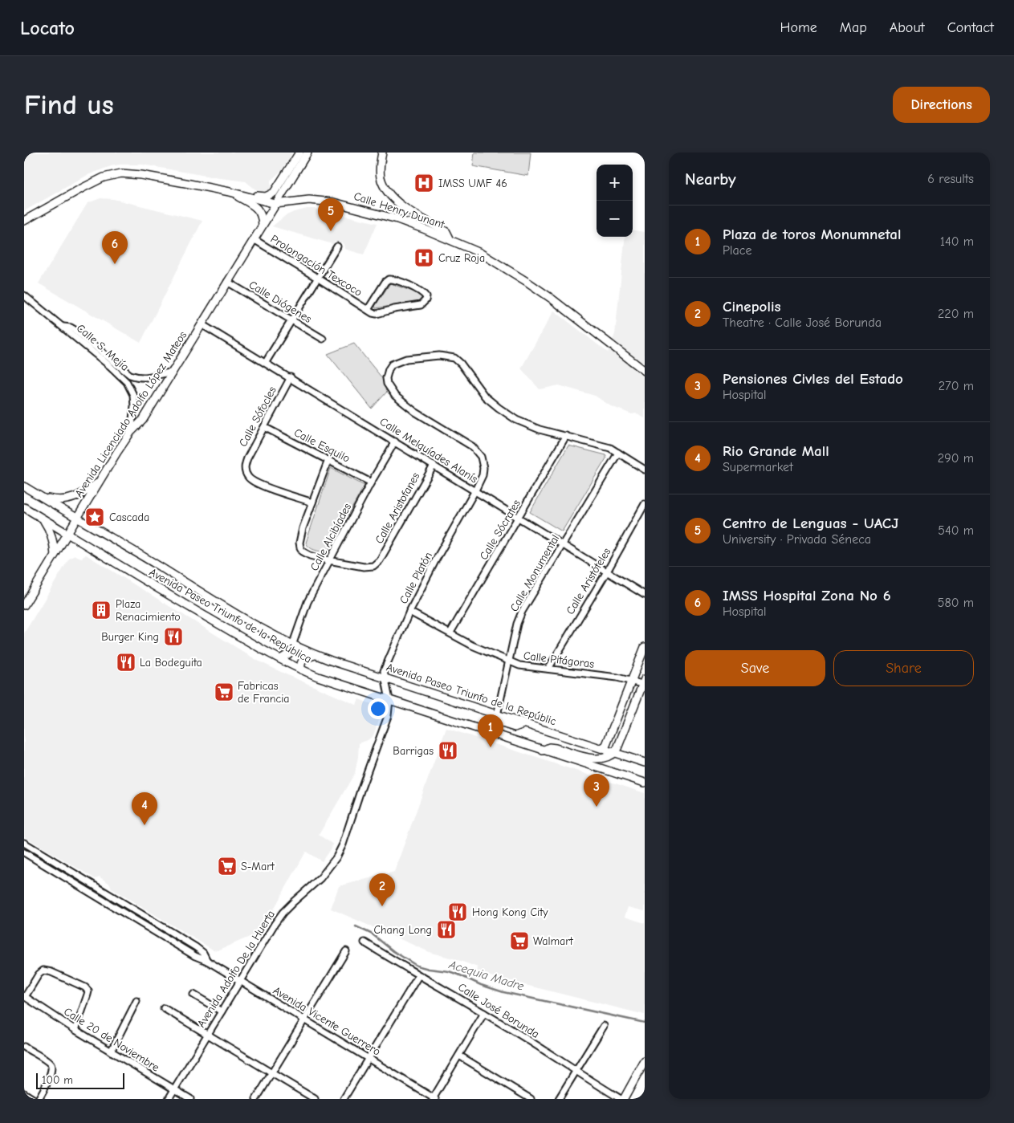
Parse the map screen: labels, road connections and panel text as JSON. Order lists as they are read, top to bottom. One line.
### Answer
{"streets":{"main road":["Calle Henry Dunant","Avenida Licenciado Adolfo López Mateos","Avenida Paseo Triunfo de la República","Avenida Paseo Triunfo de la Repúblic"],"street":["Prolongación Texcoco","Calle Diógenes","Calle S. Mejía","Calle Sófocles","Calle Esquilo","Calle Melquíades Alanís","Calle Aristofanes","Calle Sócrates","Calle Alcibíades","Calle Monumental","Calle Platón","Calle Aristóteles","Calle Pitágoras","Avenida Adolfo De la Huerta","Calle José Borunda","Avenida Vicente Guerrero","Calle 20 de Noviembre"]},"crossings":[["Calle Henry Dunant","Avenida Licenciado Adolfo López Mateos"],["Prolongación Texcoco","Avenida Licenciado Adolfo López Mateos"],["Calle Diógenes","Avenida Licenciado Adolfo López Mateos"],["Calle S. Mejía","Avenida Licenciado Adolfo López Mateos"],["Avenida Licenciado Adolfo López Mateos","Calle Melquíades Alanís"],["Avenida Licenciado Adolfo López Mateos","Avenida Paseo Triunfo de la República"],["Calle Sófocles","Calle Esquilo"],["Calle Sófocles","Calle Melquíades Alanís"],["Calle Esquilo","Calle Alcibíades"],["Calle Melquíades Alanís","Calle Aristofanes"],["Calle Melquíades Alanís","Calle Sócrates"],["Calle Melquíades Alanís","Calle Alcibíades"],["Calle Melquíades Alanís","Calle Monumental"],["Calle Melquíades Alanís","Calle Platón"],["Calle Melquíades Alanís","Calle Aristóteles"],["Calle Aristofanes","Calle Alcibíades"],["Calle Sócrates","Calle Platón"],["Calle Sócrates","Calle Pitágoras"],["Calle Alcibíades","Avenida Paseo Triunfo de la República"],["Calle Alcibíades","Avenida Paseo Triunfo de la Repúblic"],["Calle Monumental","Calle Platón"],["Calle Monumental","Calle Pitágoras"],["Calle Monumental","Avenida Paseo Triunfo de la Repúblic"],["Calle Platón","Calle Pitágoras"],["Calle Platón","Avenida Paseo Triunfo de la Repúblic"],["Calle Platón","Avenida Adolfo De la Huerta"],["Calle Aristóteles","Calle Pitágoras"],["Avenida Paseo Triunfo de la República","Avenida Paseo Triunfo de la Repúblic"],["Avenida Paseo Triunfo de la República","Avenida Adolfo De la Huerta"],["Avenida Paseo Triunfo de la Repúblic","Avenida Adolfo De la Huerta"],["Avenida Adolfo De la Huerta","Avenida Vicente Guerrero"],["Avenida Adolfo De la Huerta","Calle 20 de Noviembre"]],"water":["Acequia Madre"],"places":{"hospital":["IMSS UMF 46","Cruz Roja"],"place":["Cascada"],"building":["Plaza Renacimiento"],"restaurant":["Burger King","La Bodeguita","Barrigas","Hong Kong City","Chang Long"],"supermarket":["Fabricas de Francia","S-Mart","Walmart"]},"scale_bar":"100 m","page":{"header":"Locato","nav":["Home","Map","About","Contact"],"buttons":["Directions",["Save","Share"]],"title":"Find us","heading":["Nearby","6 results"],"map_buttons":["+","−"],"pins":["5","6","1","3","4","2"],"list":[{"mark":"1","name":"Plaza de toros Monumnetal","note":"Place","value":"140 m"},{"mark":"2","name":"Cinepolis","note":"Theatre · Calle José Borunda","value":"220 m"},{"mark":"3","name":"Pensiones Civles del Estado","note":"Hospital","value":"270 m"},{"mark":"4","name":"Rio Grande Mall","note":"Supermarket","value":"290 m"},{"mark":"5","name":"Centro de Lenguas - UACJ","note":"University · Privada Séneca","value":"540 m"},{"mark":"6","name":"IMSS Hospital Zona No 6","note":"Hospital","value":"580 m"}],"scale":"100 m"}}
